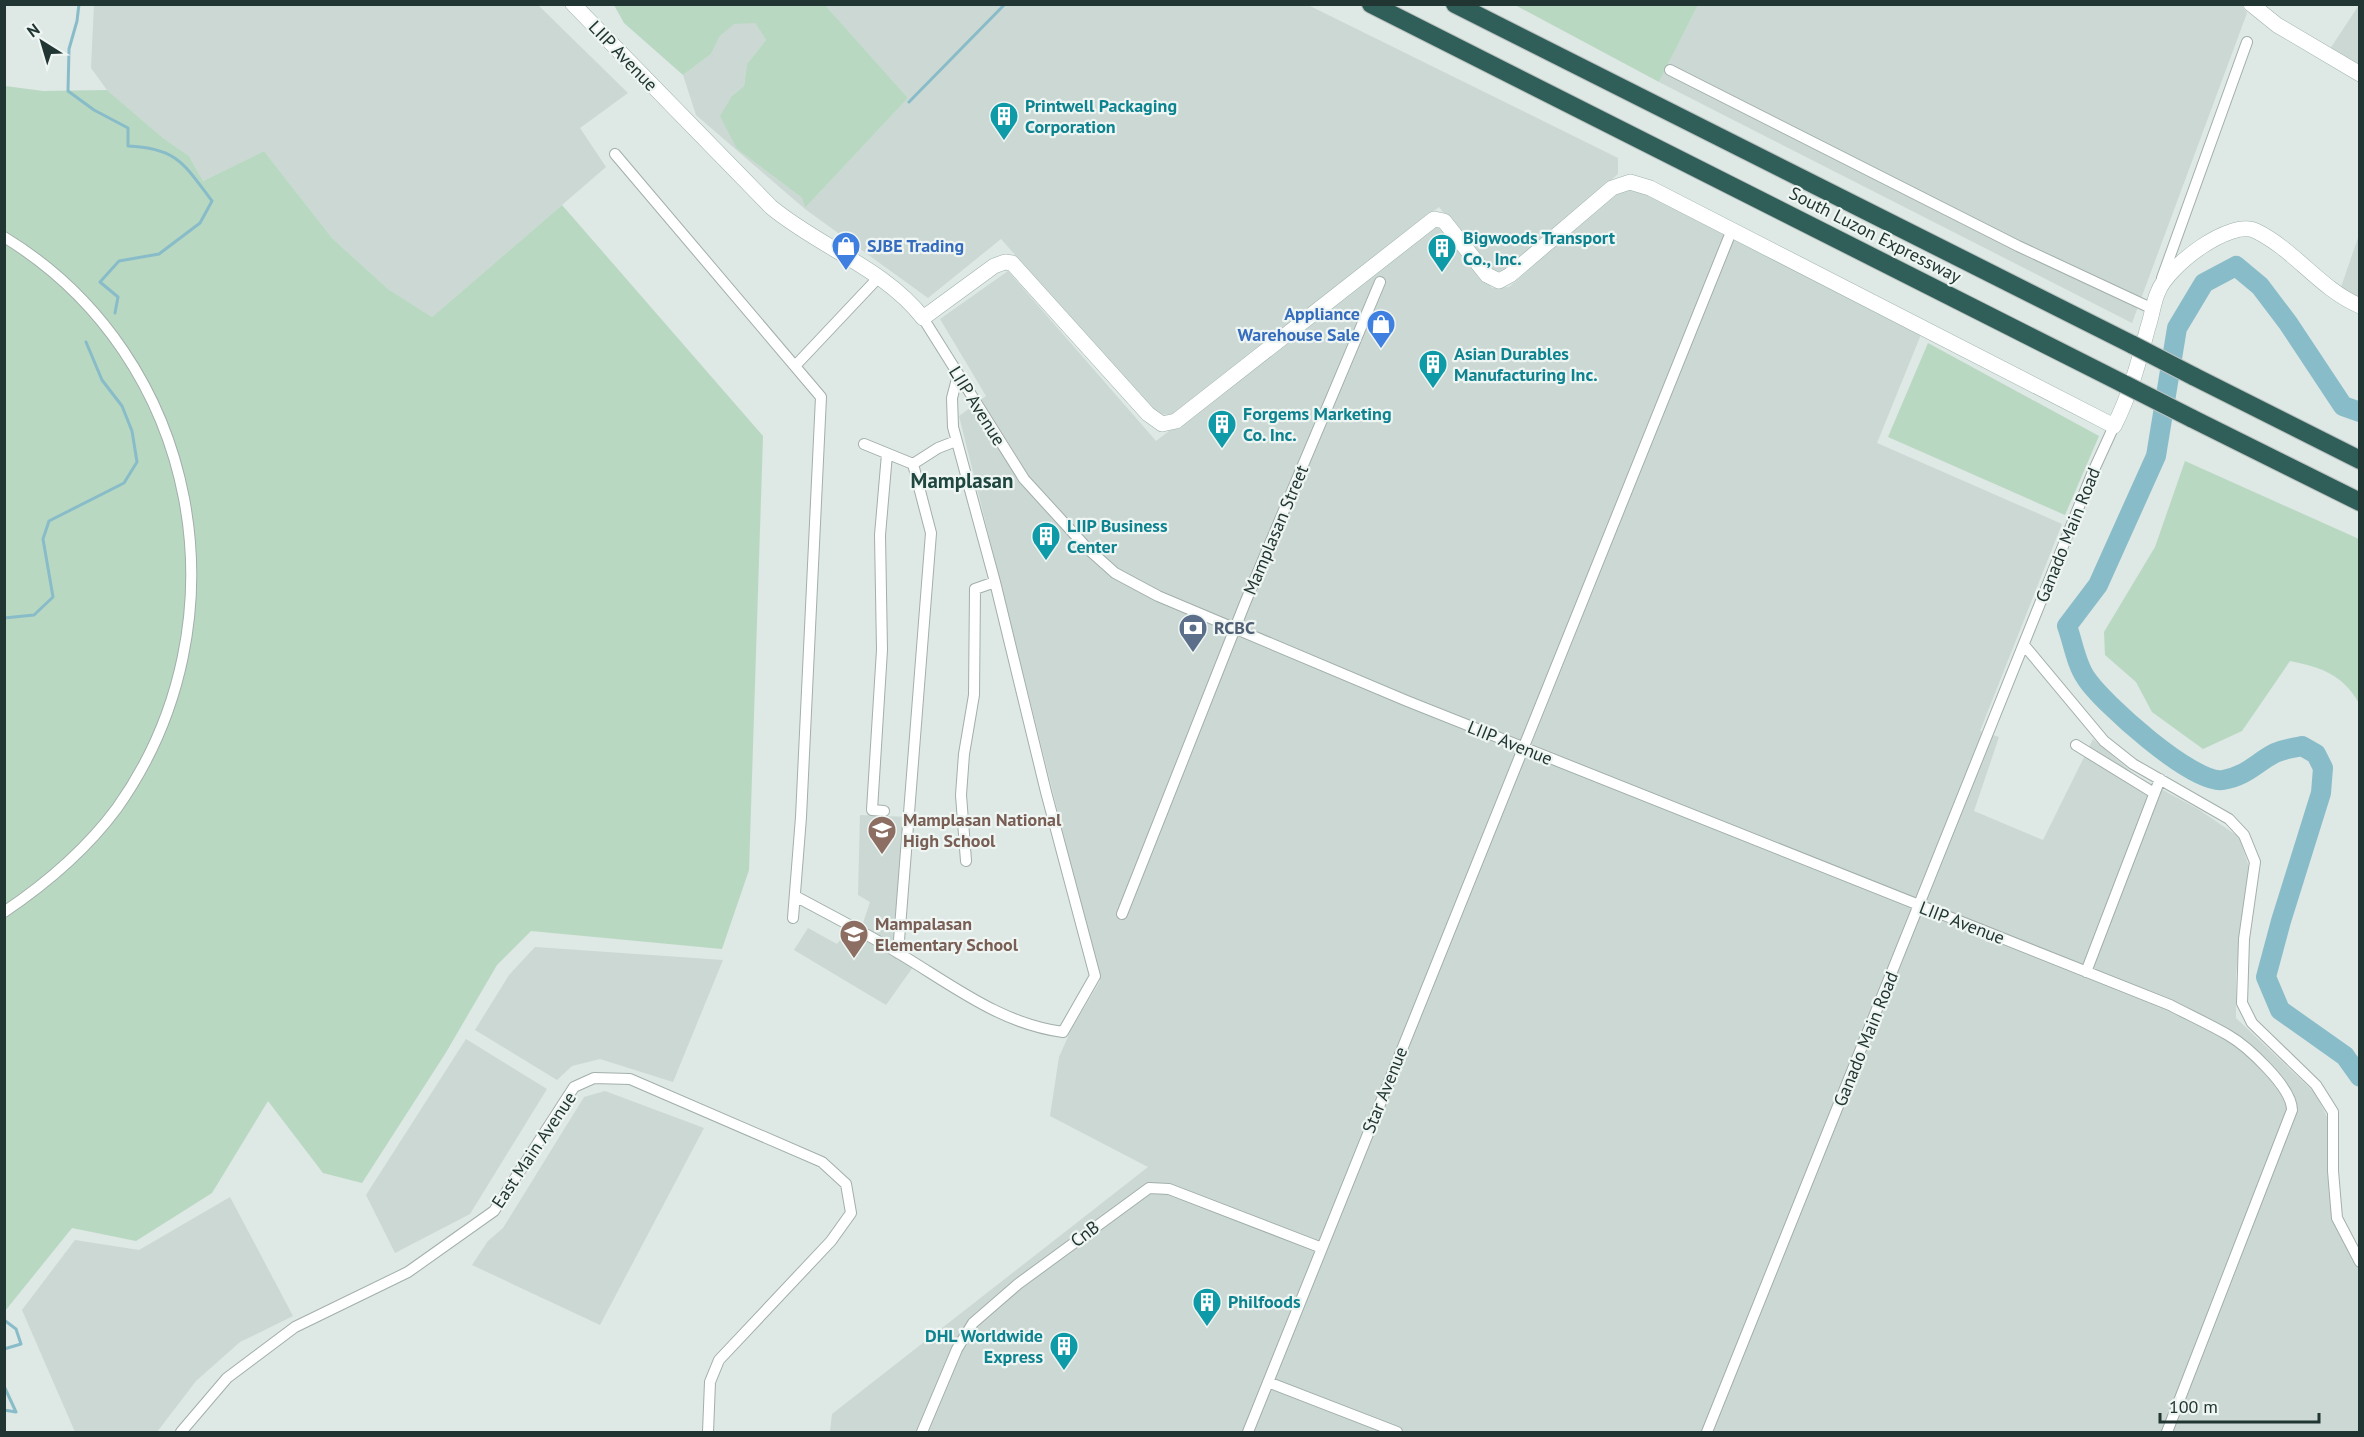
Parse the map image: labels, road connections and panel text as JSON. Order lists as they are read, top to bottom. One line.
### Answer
{"streets":{"highway":["South Luzon Expressway"],"street":["LIIP Avenue","Mamplasan Street","Ganado Main Road","Star Avenue","East Main Avenue","CnB"]},"crossings":[["LIIP Avenue","Mamplasan Street"],["LIIP Avenue","Ganado Main Road"],["LIIP Avenue","Star Avenue"],["Star Avenue","CnB"]],"districts":["Mamplasan"],"places":{"building":["Printwell Packaging Corporation","Bigwoods Transport Co., Inc.","Asian Durables Manufacturing Inc.","Forgems Marketing Co. Inc.","LIIP Business Center","Philfoods","DHL Worldwide Express"],"shop":["SJBE Trading","Appliance Warehouse Sale"],"bank":["RCBC"],"school or university":["Mamplasan National High School","Mampalasan Elementary School"]},"scale_bar":"100 m","north":"top left"}
